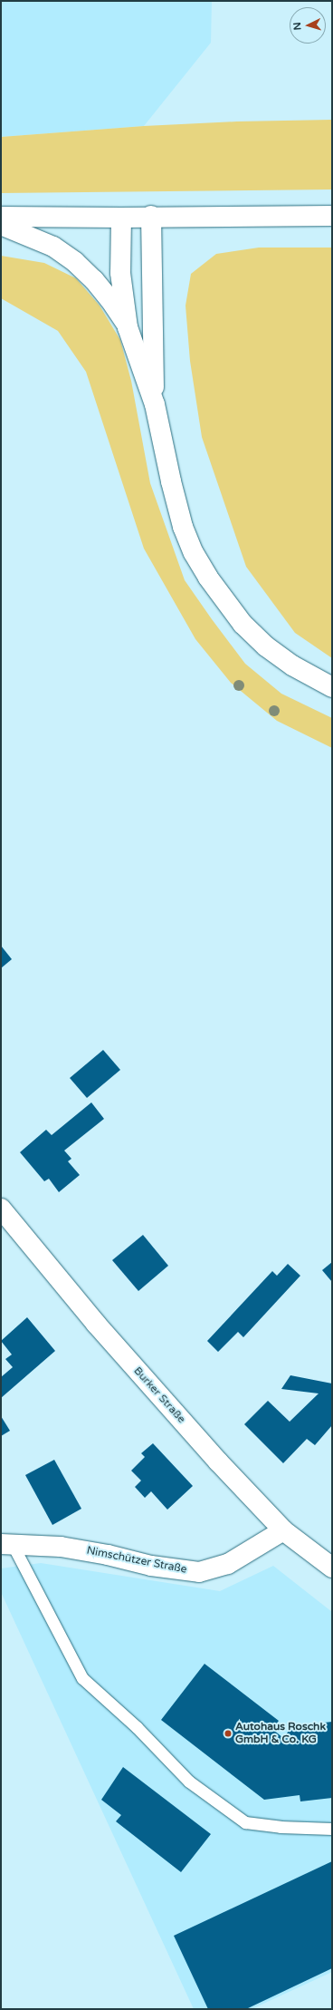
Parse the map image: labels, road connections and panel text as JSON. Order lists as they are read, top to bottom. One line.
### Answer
{"streets":{"main road":["Burker Straße","Nimschützer Straße"]},"crossings":[["Burker Straße","Nimschützer Straße"]],"places":["Autohaus Roschk GmbH & Co. KG"],"north":"left"}
